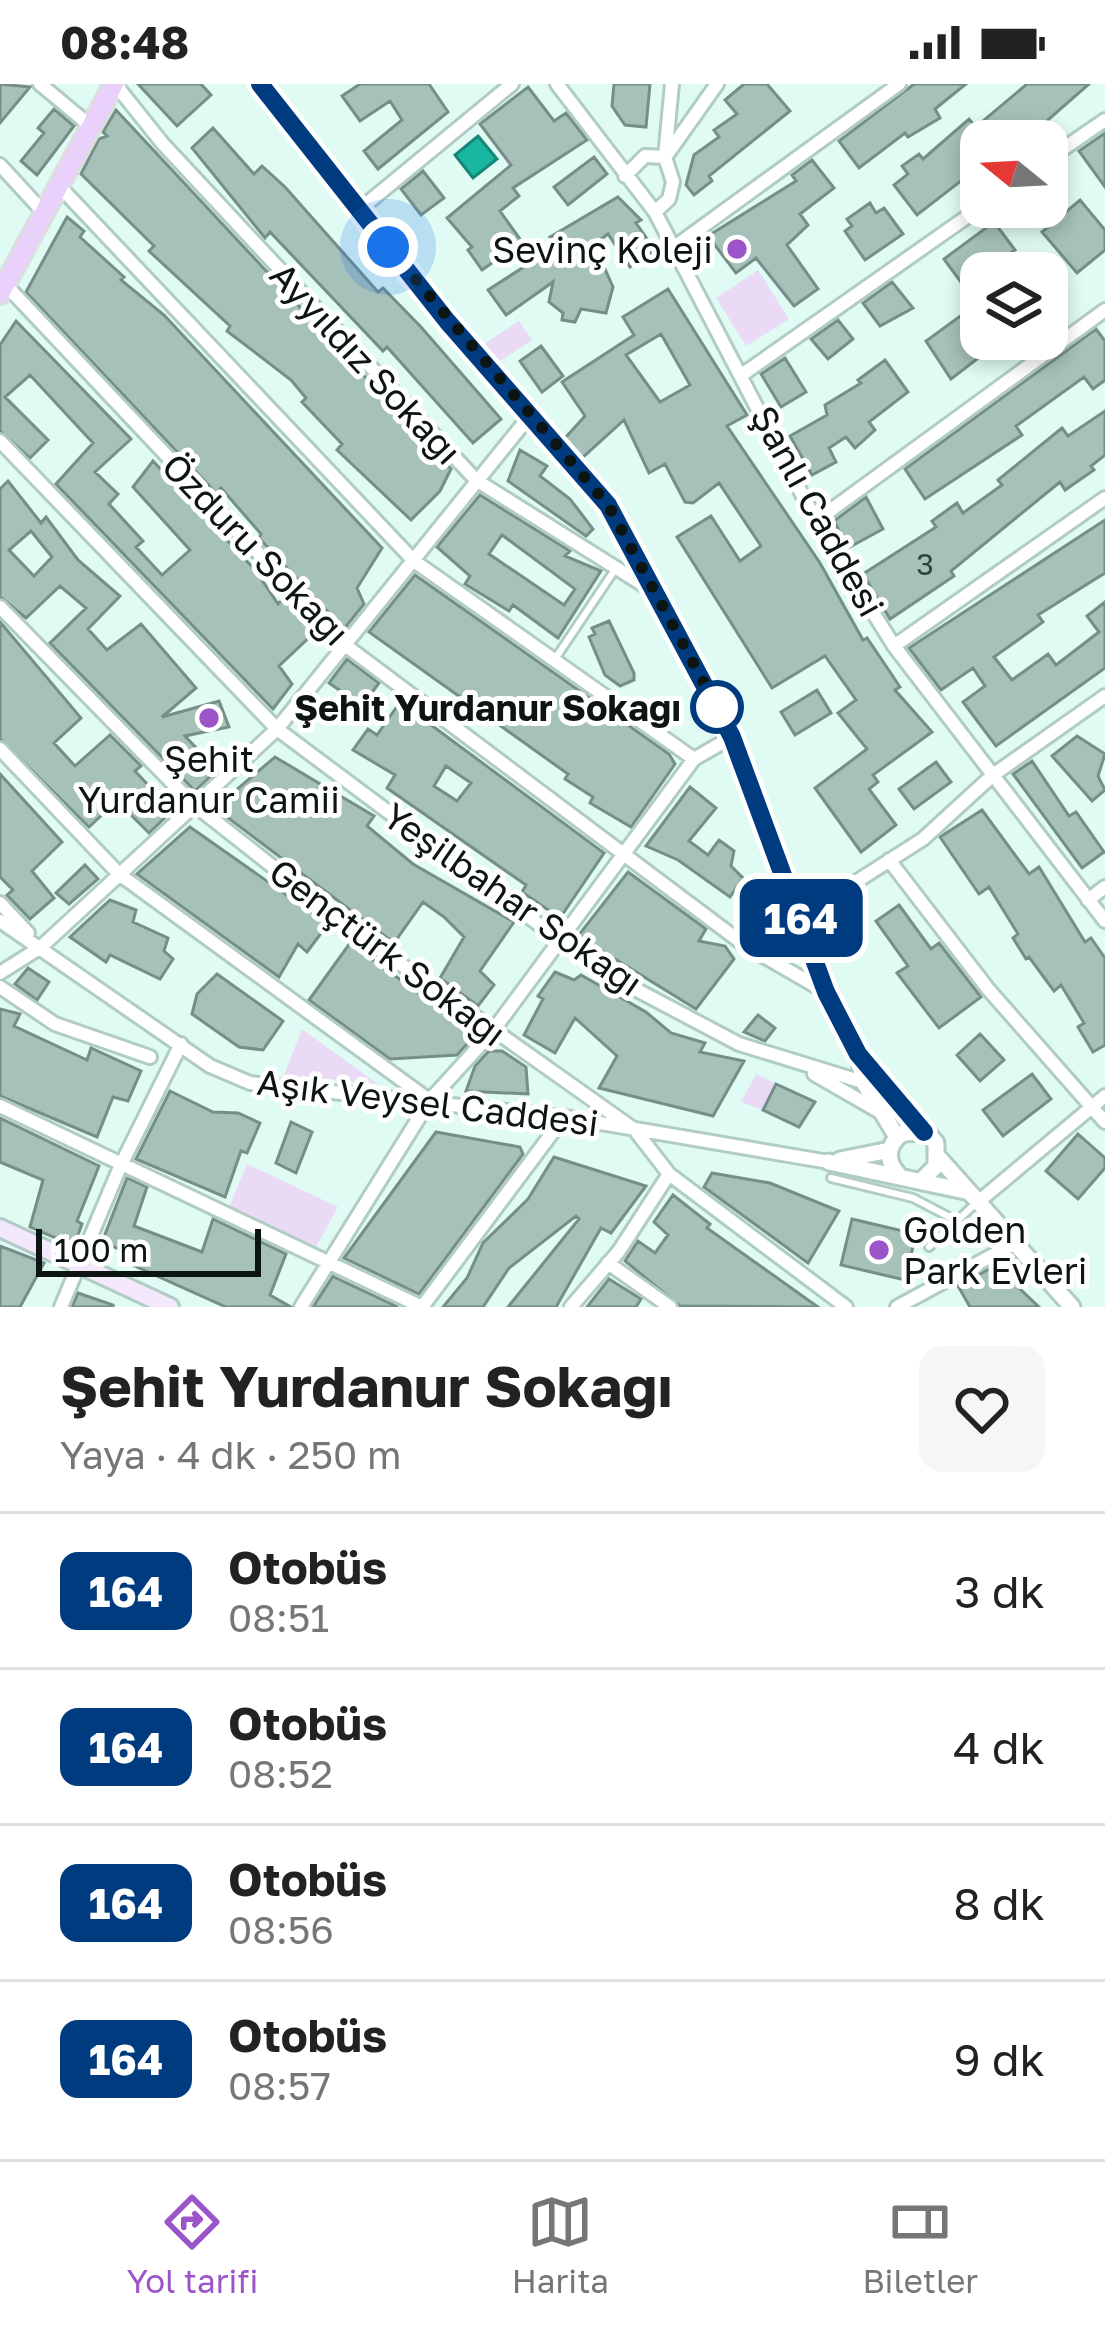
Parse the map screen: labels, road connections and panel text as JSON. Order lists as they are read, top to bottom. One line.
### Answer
{"streets":{"street":["Ayyıldız Sokağı","Şanlı Caddesi","Özduru Sokağı","Yeşilbahar Sokağı","Gençtürk Sokağı","Aşık Veysel Caddesi"]},"crossings":[["Gençtürk Sokağı","Aşık Veysel Caddesi"]],"places":["Sevinç Koleji","Şehit Yurdanur Sokağı","Şehit Yurdanur Camii","Golden Park Evleri"],"lines":["bus line 164"],"house_numbers":["3"],"scale_bar":"100 m","north":"left","page":{"status":"08:48","on_map":"164","scale":"100 m","heading":["Şehit Yurdanur Sokağı","Yaya · 4 dk · 250 m"],"list":[{"mark":"164","name":"Otobüs","note":"08:51","value":"3 dk"},{"mark":"164","name":"Otobüs","note":"08:52","value":"4 dk"},{"mark":"164","name":"Otobüs","note":"08:56","value":"8 dk"},{"mark":"164","name":"Otobüs","note":"08:57","value":"9 dk"}],"tabs":["Yol tarifi","Harita","Biletler"]}}
